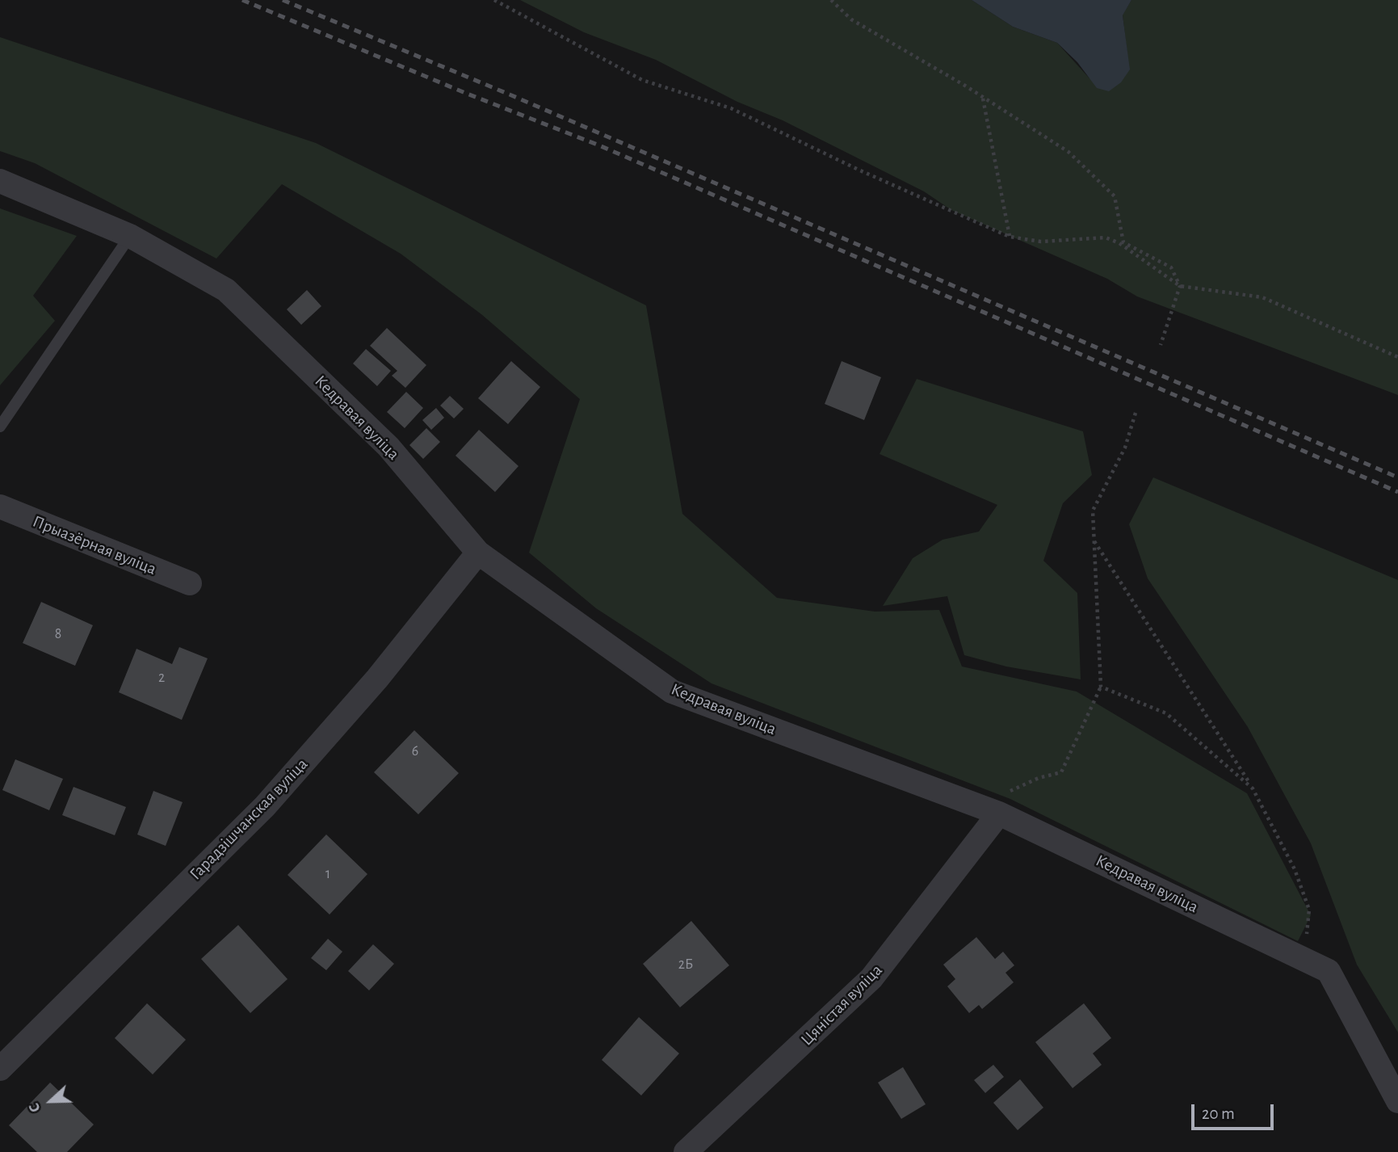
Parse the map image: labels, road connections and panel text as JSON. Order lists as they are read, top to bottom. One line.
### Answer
{"streets":{"street":["Кедравая вуліца","Прыазёрная вуліца","Гарадзішчанская вуліца","Цяністая вуліца"]},"crossings":[["Кедравая вуліца","Гарадзішчанская вуліца"],["Кедравая вуліца","Цяністая вуліца"]],"house_numbers":["8","2","6","1","2Б"],"scale_bar":"20 m","north":"left"}
